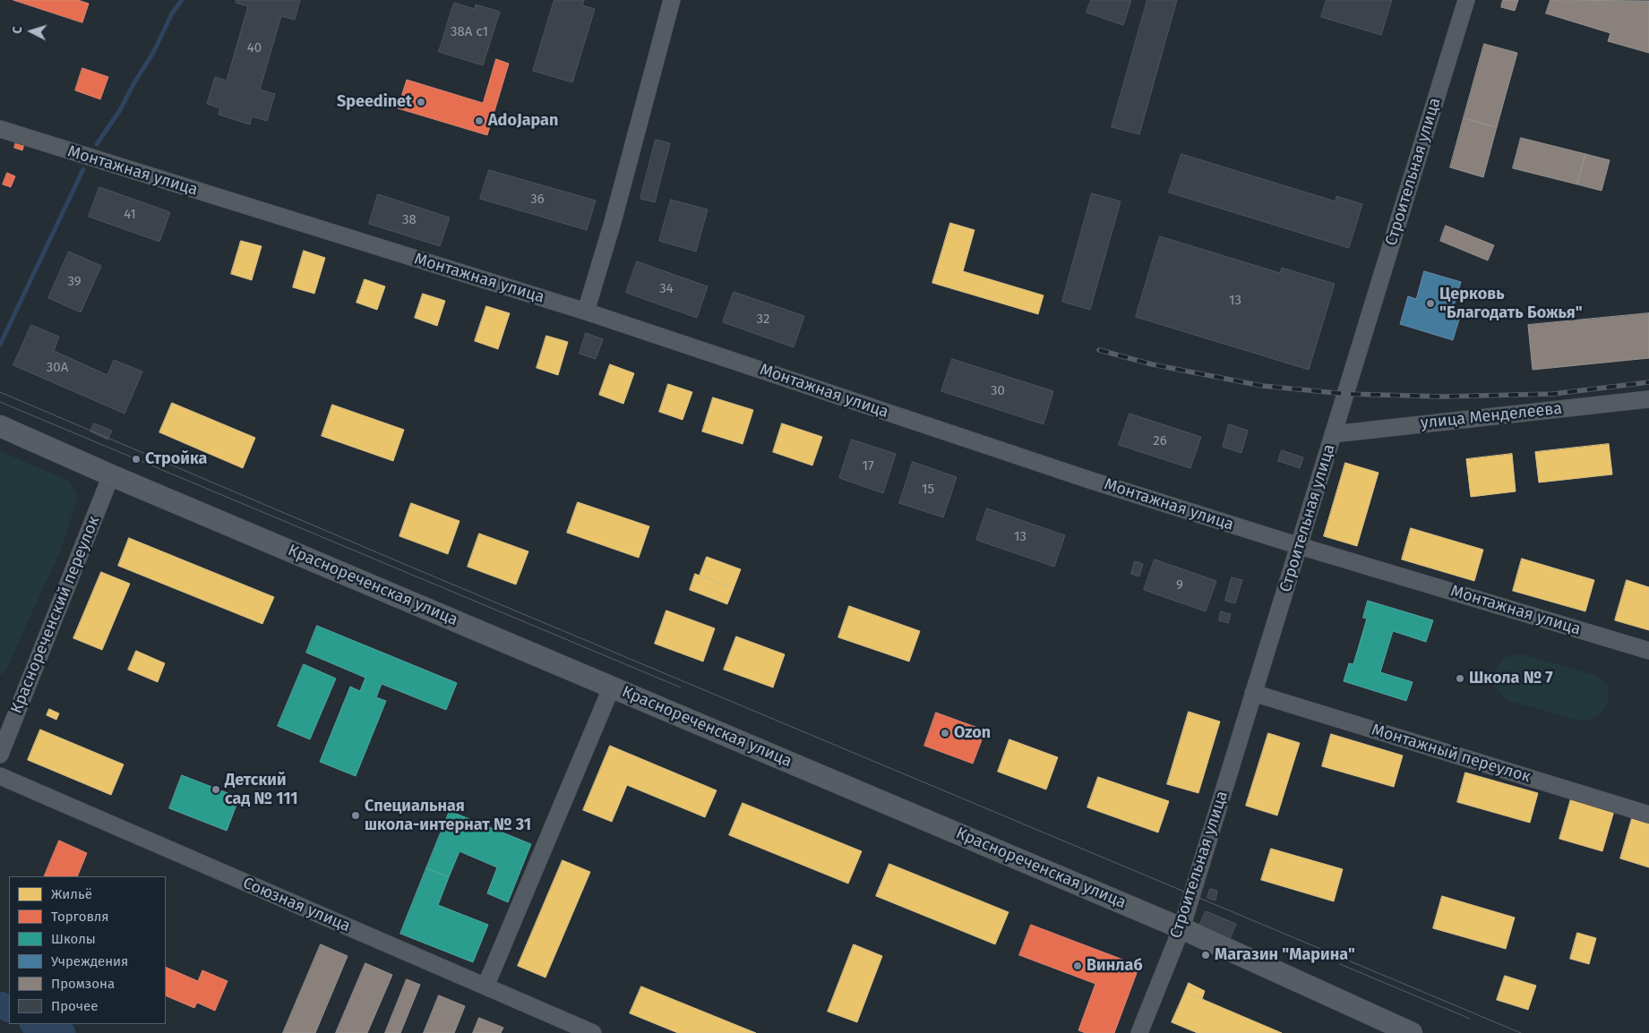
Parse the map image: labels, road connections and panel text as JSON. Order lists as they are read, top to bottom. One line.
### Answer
{"streets":{"main road":["Краснореченская улица"],"street":["Монтажная улица","Строительная улица","улица Менделеева","Краснореченский переулок","Монтажный переулок","Союзная улица"]},"crossings":[["Монтажная улица","Строительная улица"],["Строительная улица","улица Менделеева"],["Строительная улица","Краснореченская улица"],["Строительная улица","Монтажный переулок"],["Краснореченская улица","Краснореченский переулок"]],"places":["Speedinet","AdoJapan","Церковь \"Благодать Божья\"","Стройка","Школа № 7","Ozon","Детский сад № 111","Специальная школа-интернат № 31","Магазин \"Марина\"","Винлаб"],"house_numbers":["38А с1","40","36","41","38","39","34","13","32","30А","30","26","17","15","13","9"],"legend":["Жильё","Торговля","Школы","Учреждения","Промзона","Прочее"],"north":"left"}
